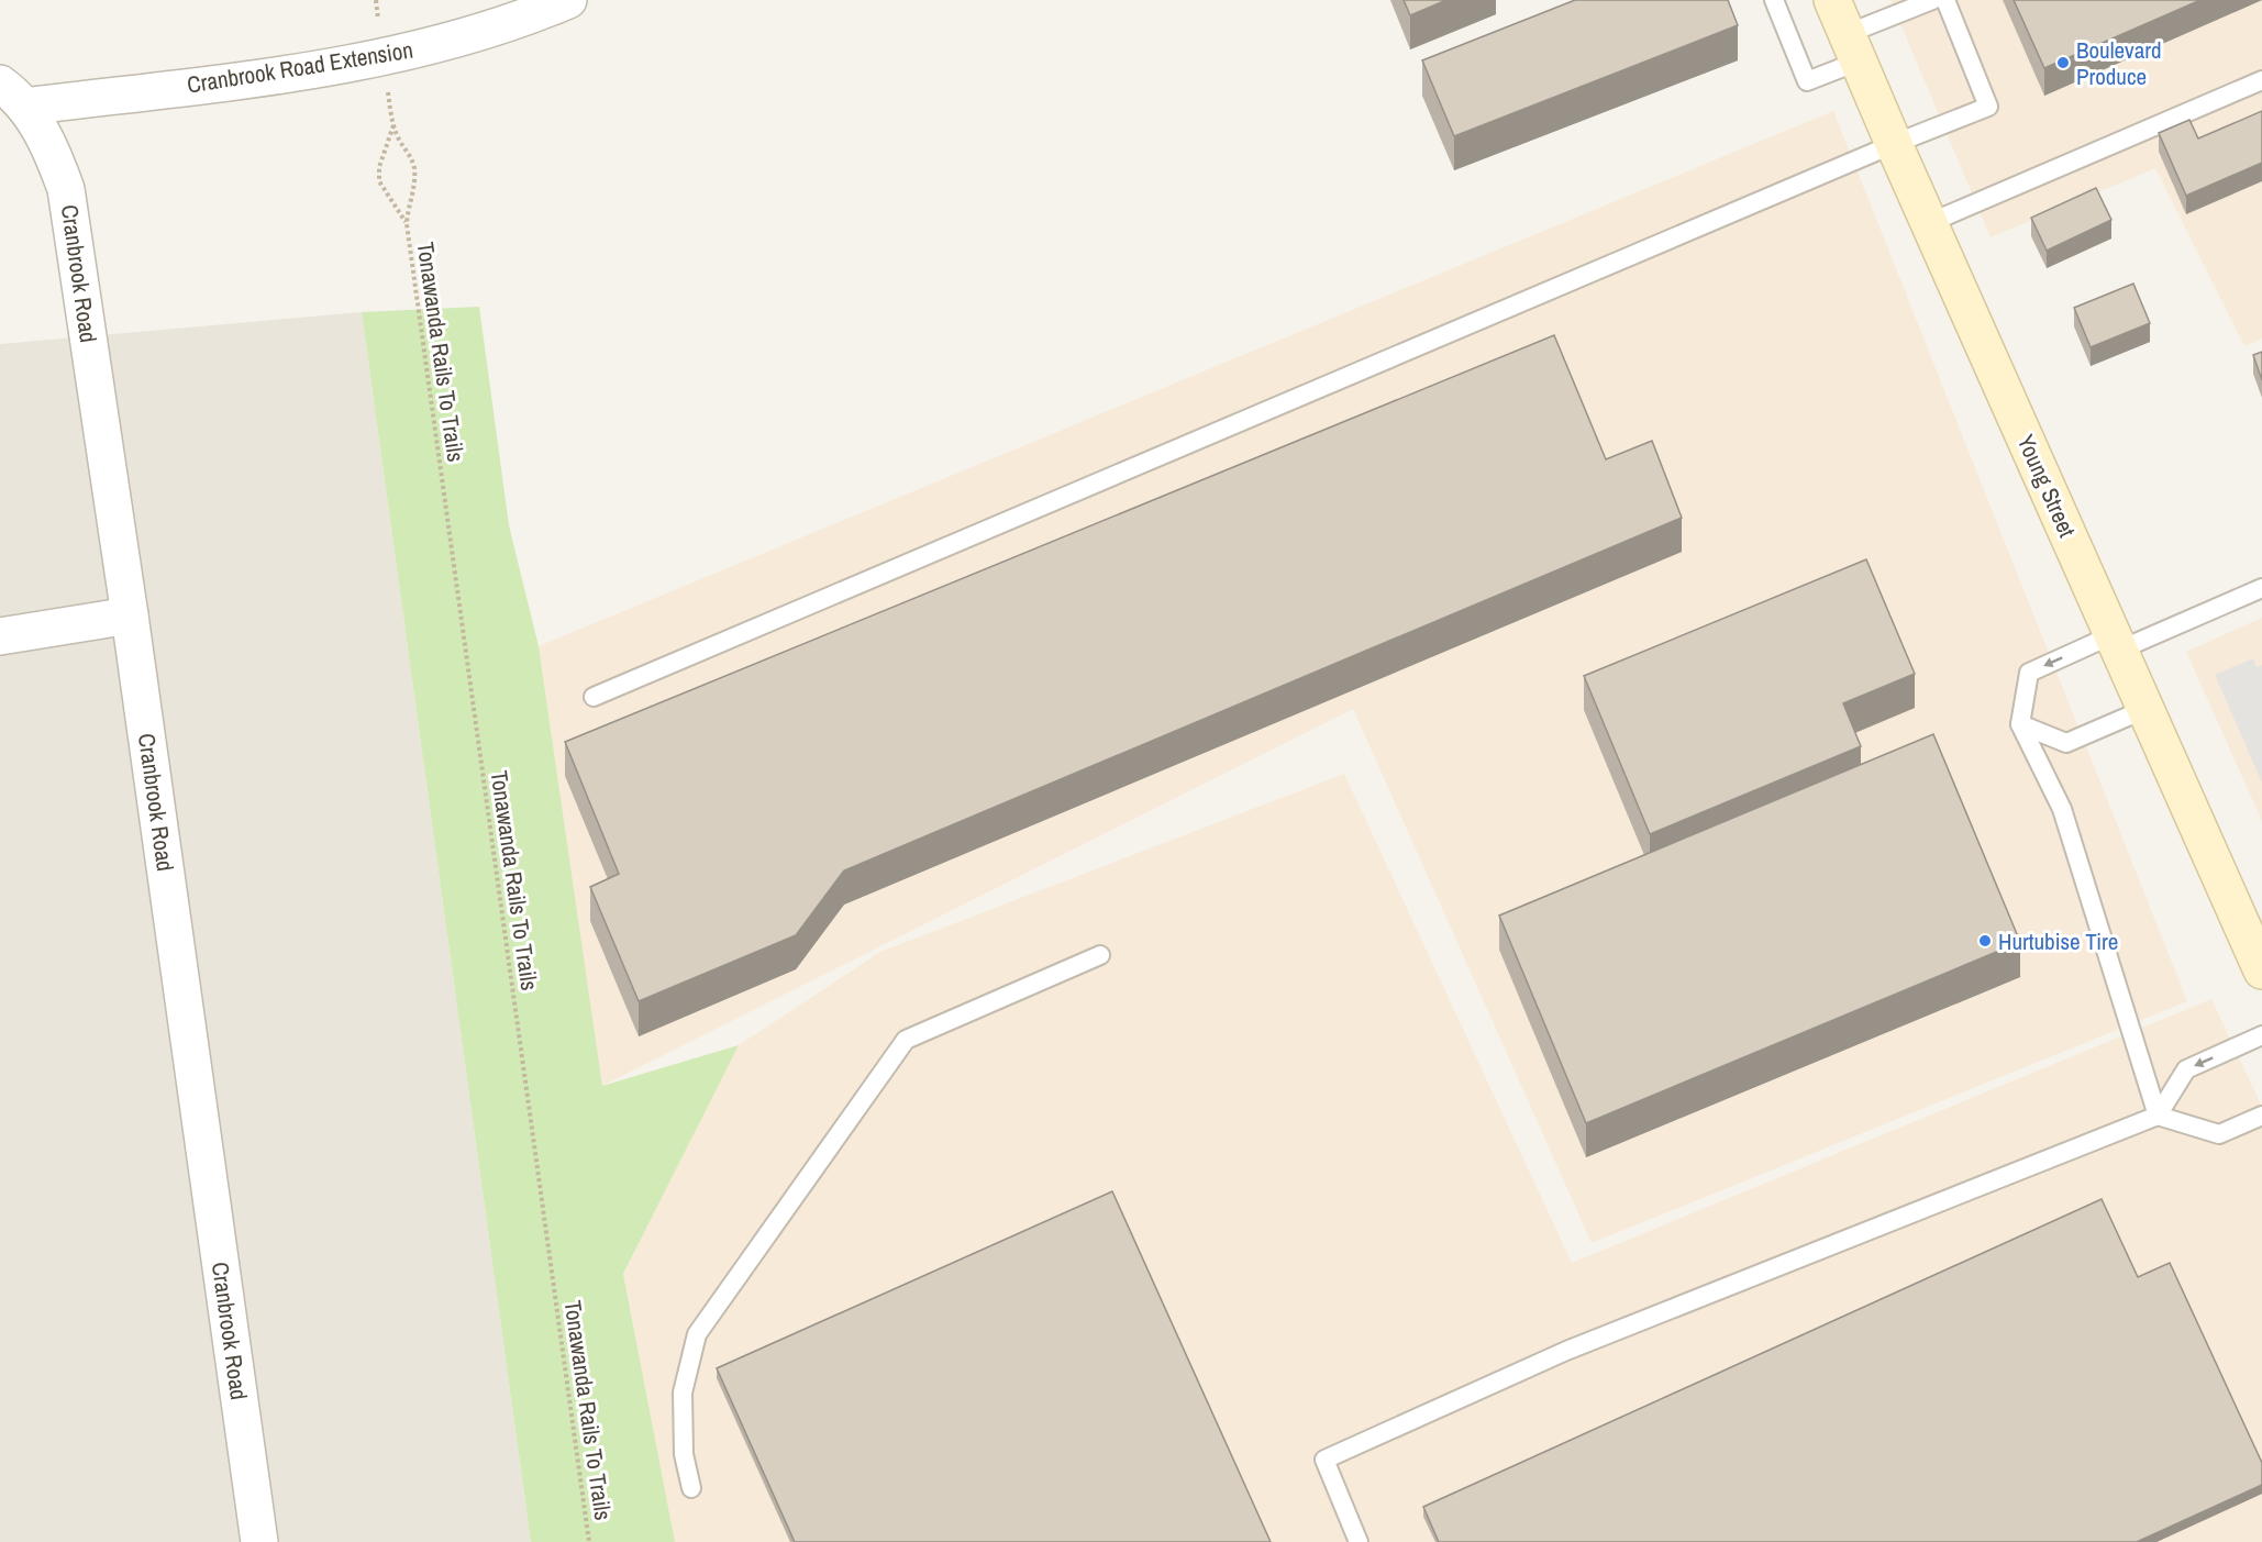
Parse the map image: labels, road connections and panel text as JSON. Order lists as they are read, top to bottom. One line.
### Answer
{"streets":{"street":["Cranbrook Road Extension","Cranbrook Road","Young Street"],"path":["Tonawanda Rails To Trails"]},"crossings":[["Cranbrook Road Extension","Cranbrook Road"]],"places":["Boulevard Produce","Hurtubise Tire"]}
